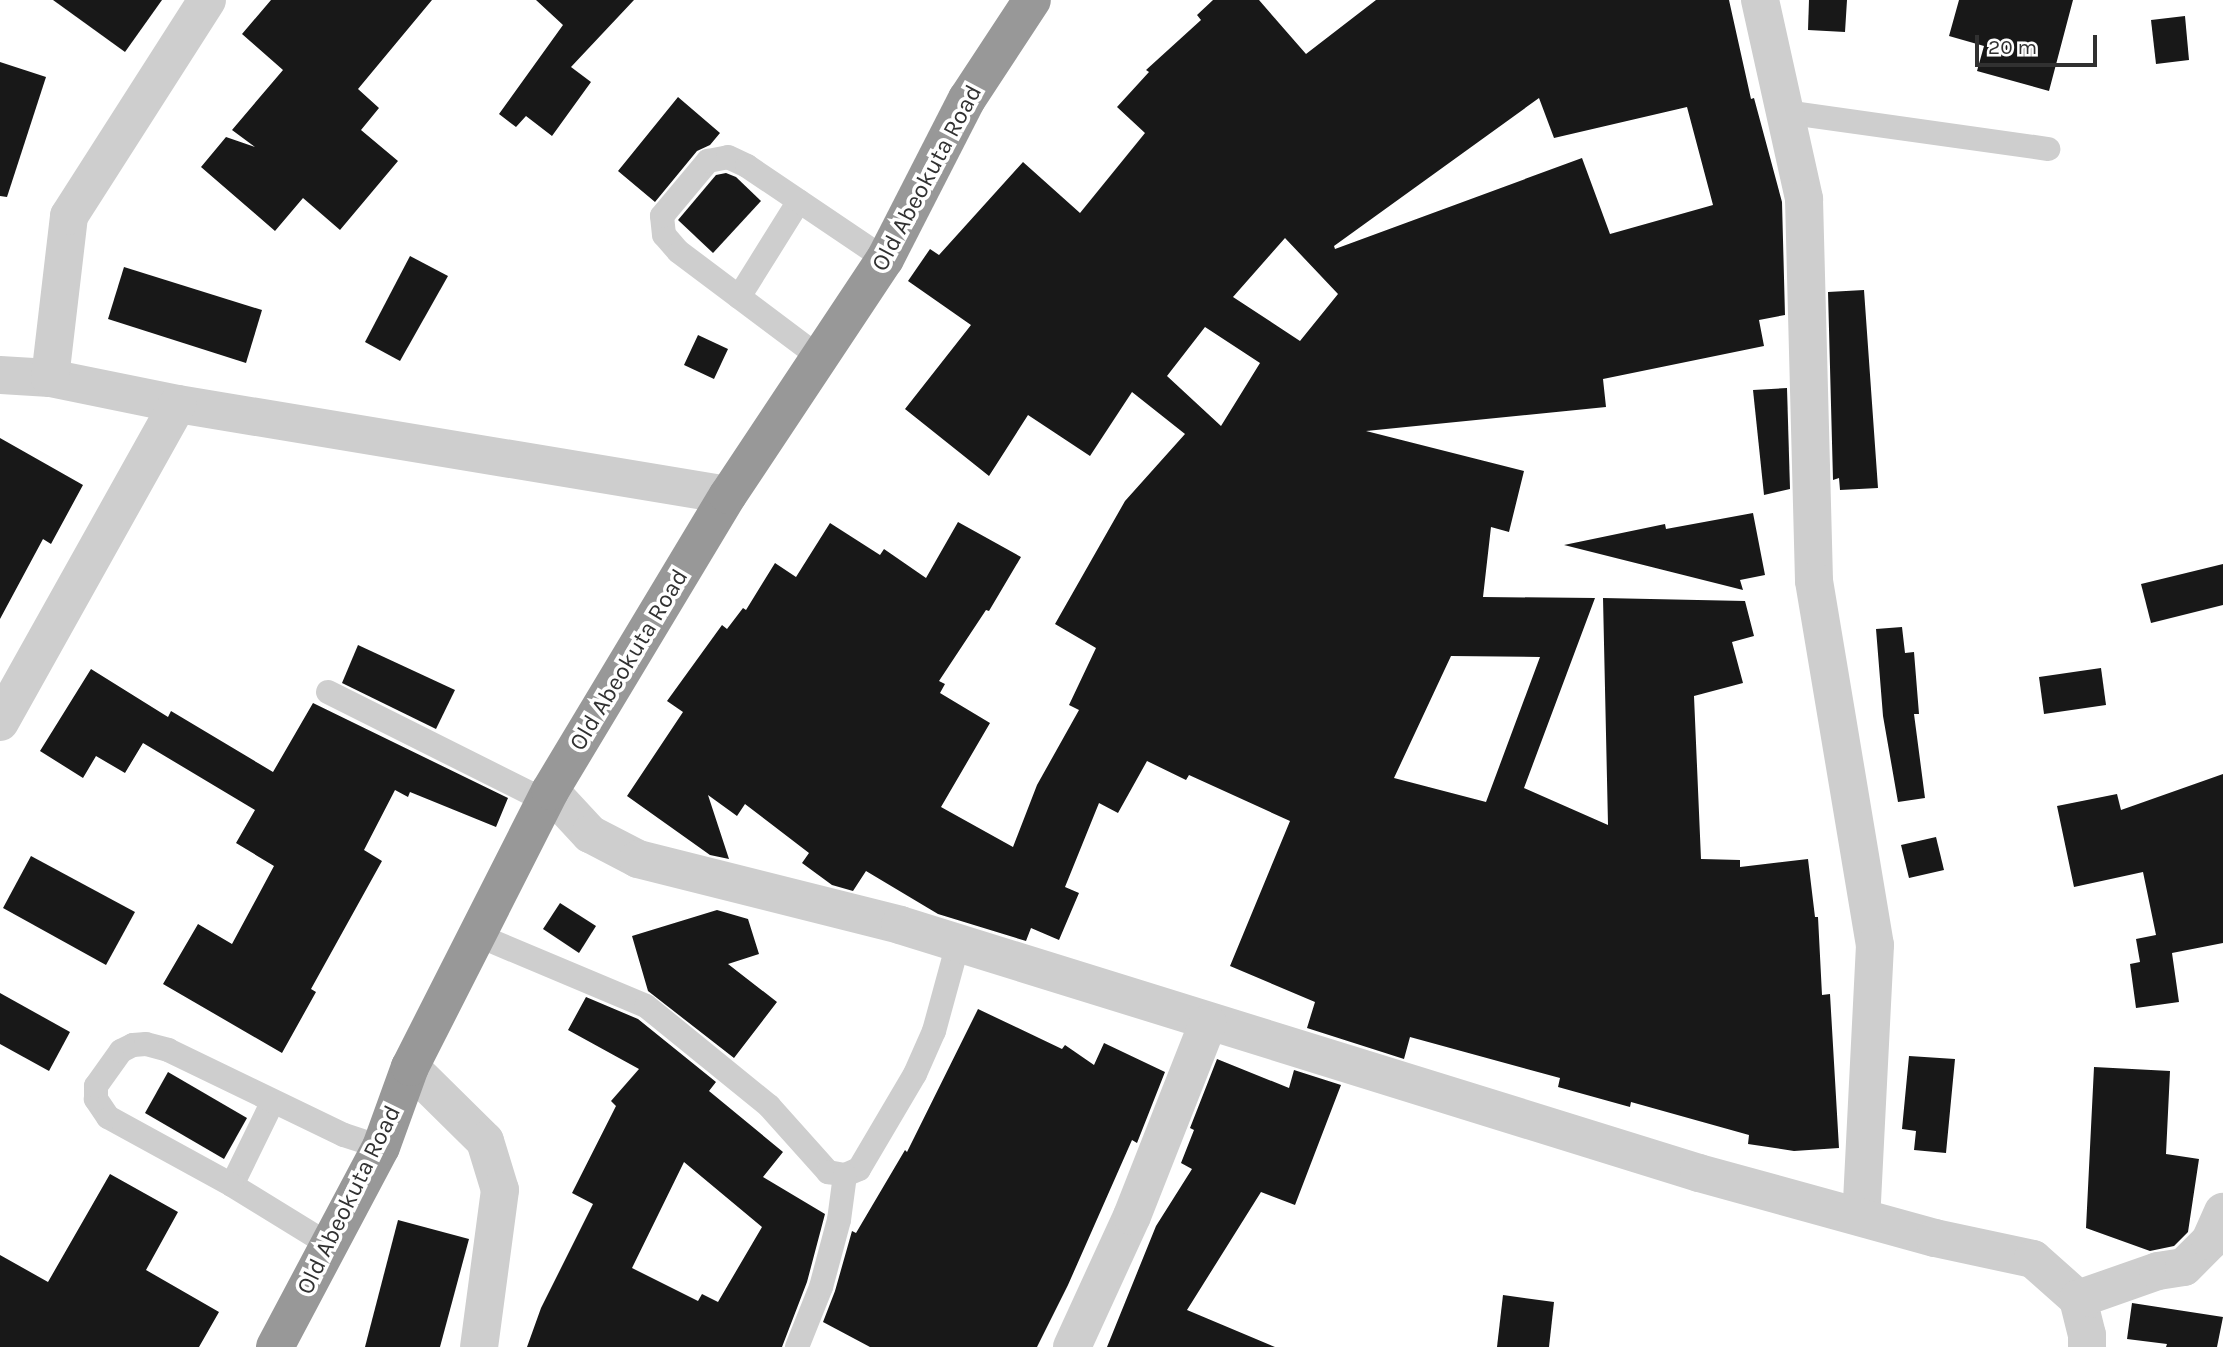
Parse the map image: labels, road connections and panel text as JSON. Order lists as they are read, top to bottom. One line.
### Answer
{"streets":{"highway":["Old Abeokuta Road"]},"scale_bar":"20 m"}
